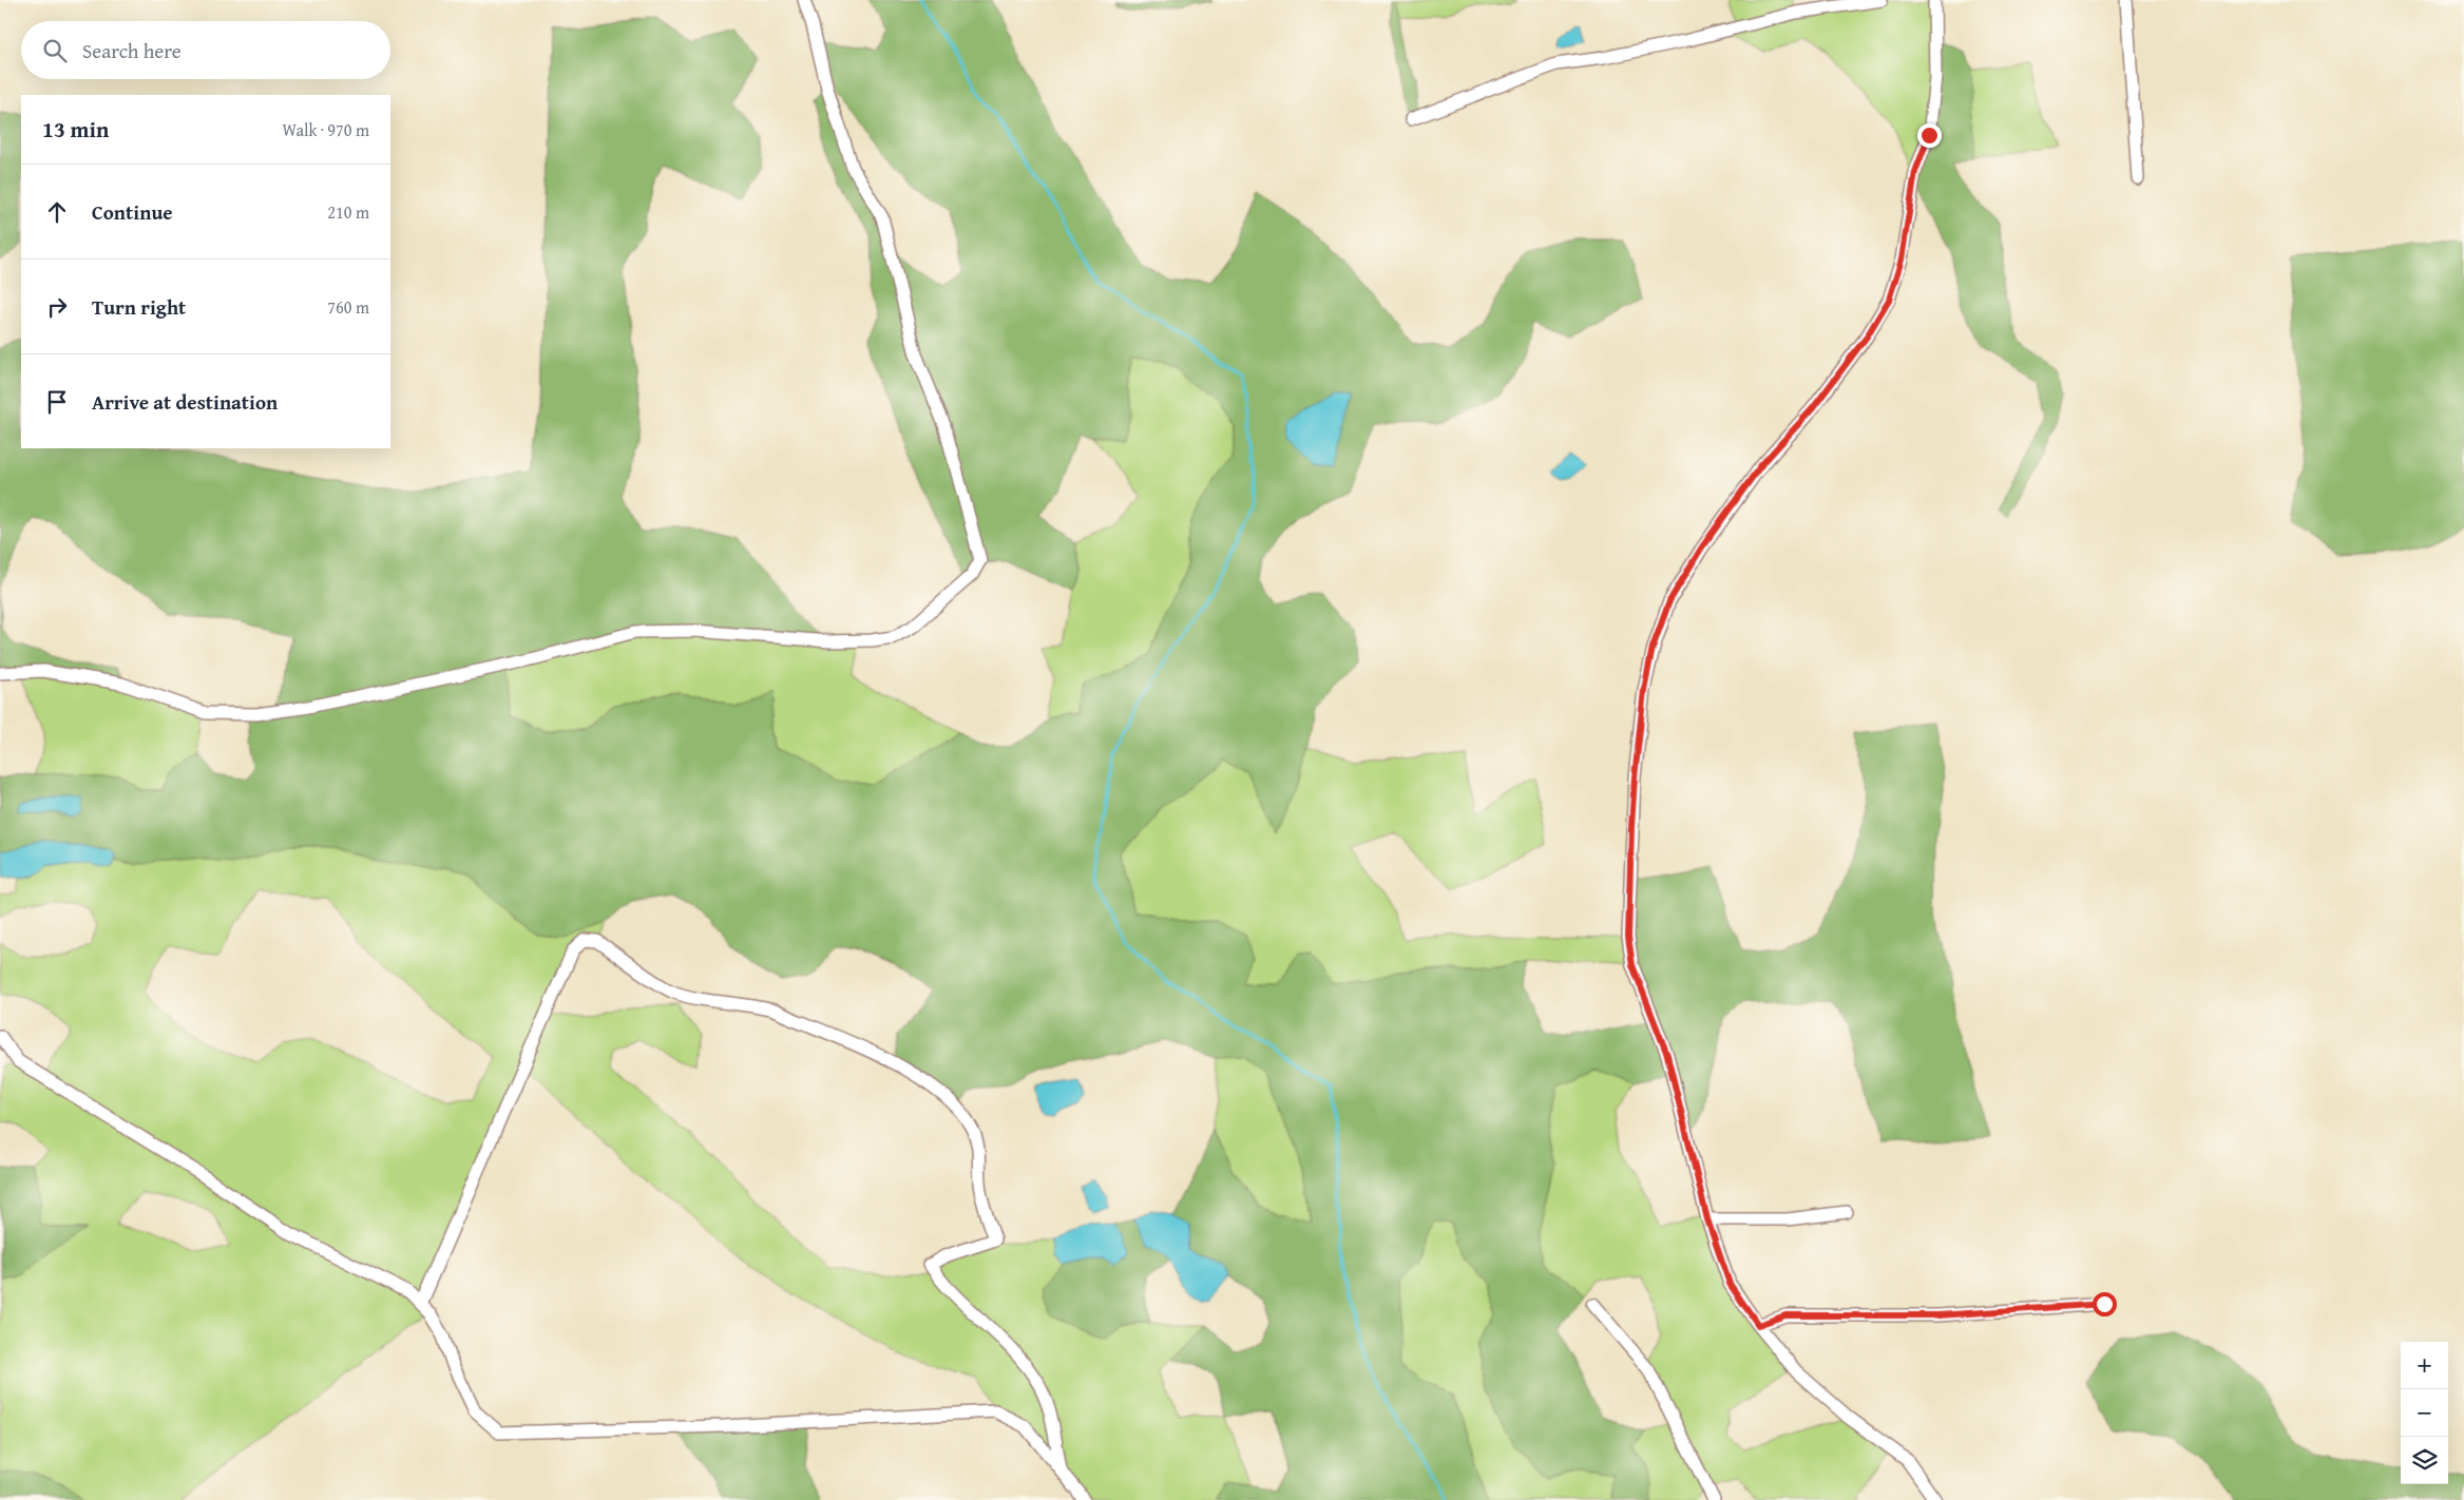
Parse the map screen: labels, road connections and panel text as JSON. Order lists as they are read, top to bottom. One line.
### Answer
{"page":{"search":"Search here","heading":["13 min","Walk · 970 m"],"list":[["Continue","210 m"],["Turn right","760 m"],"Arrive at destination"],"map_buttons":["+","−"]}}
